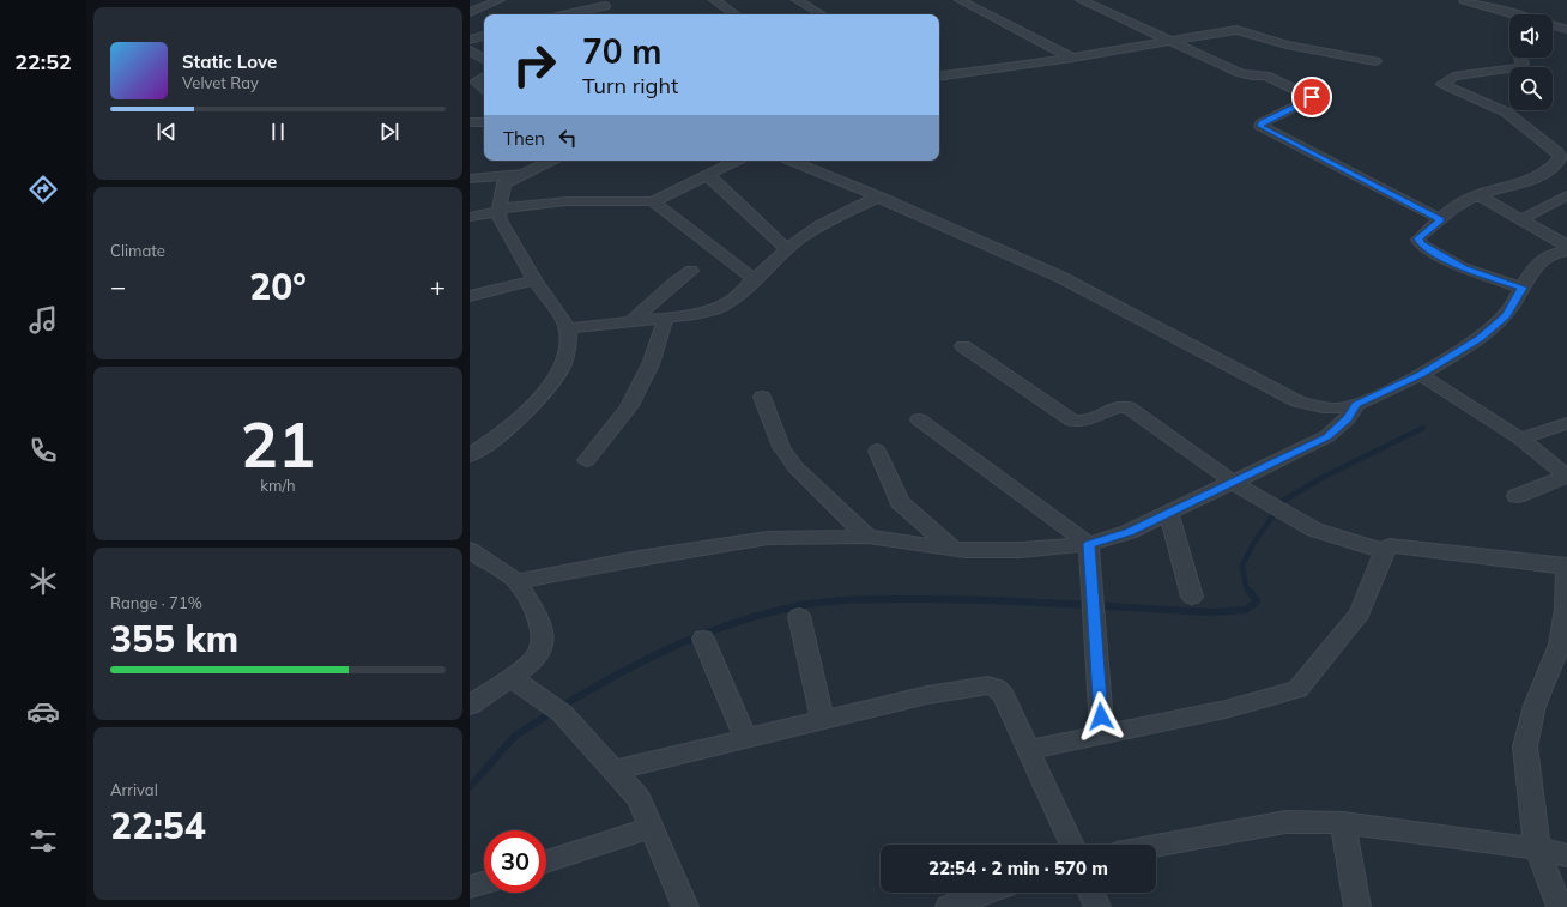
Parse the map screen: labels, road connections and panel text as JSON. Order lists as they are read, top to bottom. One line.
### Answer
{"page":{"tabs":"22:52","turn":["70 m","Turn right"],"song":["Static Love","Velvet Ray"],"then":"Then","tile":["Climate",["21","km/h"],["Range · 71%","355 km"],["Arrival","22:54"]],"heat":["−","20°","+"],"limit":"30","trip":"22:54 · 2 min · 570 m"}}
